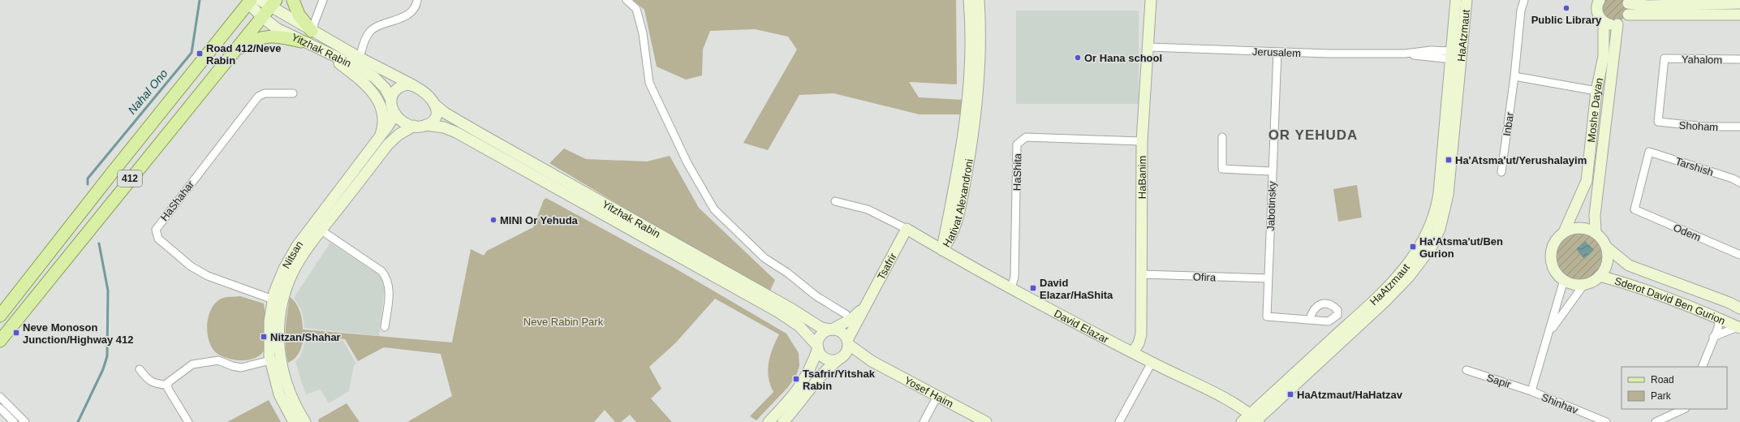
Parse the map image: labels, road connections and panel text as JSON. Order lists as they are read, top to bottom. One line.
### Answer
{"streets":{"main road":["412"],"street":["HaAtzmaut","Yitzhak Rabin","Jerusalem","Yahalom","Moshe Dayan","Inbar","Shoham","Tarshish","HaShita","HaBanim","HaShahar","Hativat Alexandroni","Jabotinsky","Odem","Nitsan","Tsafrir","Ofira","Sderot David Ben Gurion","David Elazar","Sapir","Yosef Haim","Shinhav"]},"crossings":[["HaAtzmaut","Jerusalem"],["HaAtzmaut","David Elazar"],["Yitzhak Rabin","412"],["Yitzhak Rabin","Nitsan"],["Yitzhak Rabin","Tsafrir"],["Yitzhak Rabin","Yosef Haim"],["Jerusalem","HaBanim"],["Jerusalem","Jabotinsky"],["Yahalom","Shoham"],["Moshe Dayan","Sderot David Ben Gurion"],["Tarshish","Odem"],["HaShita","HaBanim"],["HaShita","David Elazar"],["HaBanim","Ofira"],["HaBanim","David Elazar"],["HaShahar","Nitsan"],["Hativat Alexandroni","David Elazar"],["Jabotinsky","Ofira"],["Tsafrir","David Elazar"],["Tsafrir","Yosef Haim"],["Sapir","Shinhav"]],"districts":["OR YEHUDA"],"water":["Nahal Ono"],"parks":["Neve Rabin Park"],"places":{"other":["Public Library","Or Hana school","MINI Or Yehuda"],"transit":["Road 412/Neve Rabin","Ha'Atsma'ut/Yerushalayim","Ha'Atsma'ut/Ben Gurion","David Elazar/HaShita","Neve Monoson Junction/Highway 412","Nitzan/Shahar","Tsafrir/Yitshak Rabin","HaAtzmaut/HaHatzav"]},"legend":["Road","Park"]}
